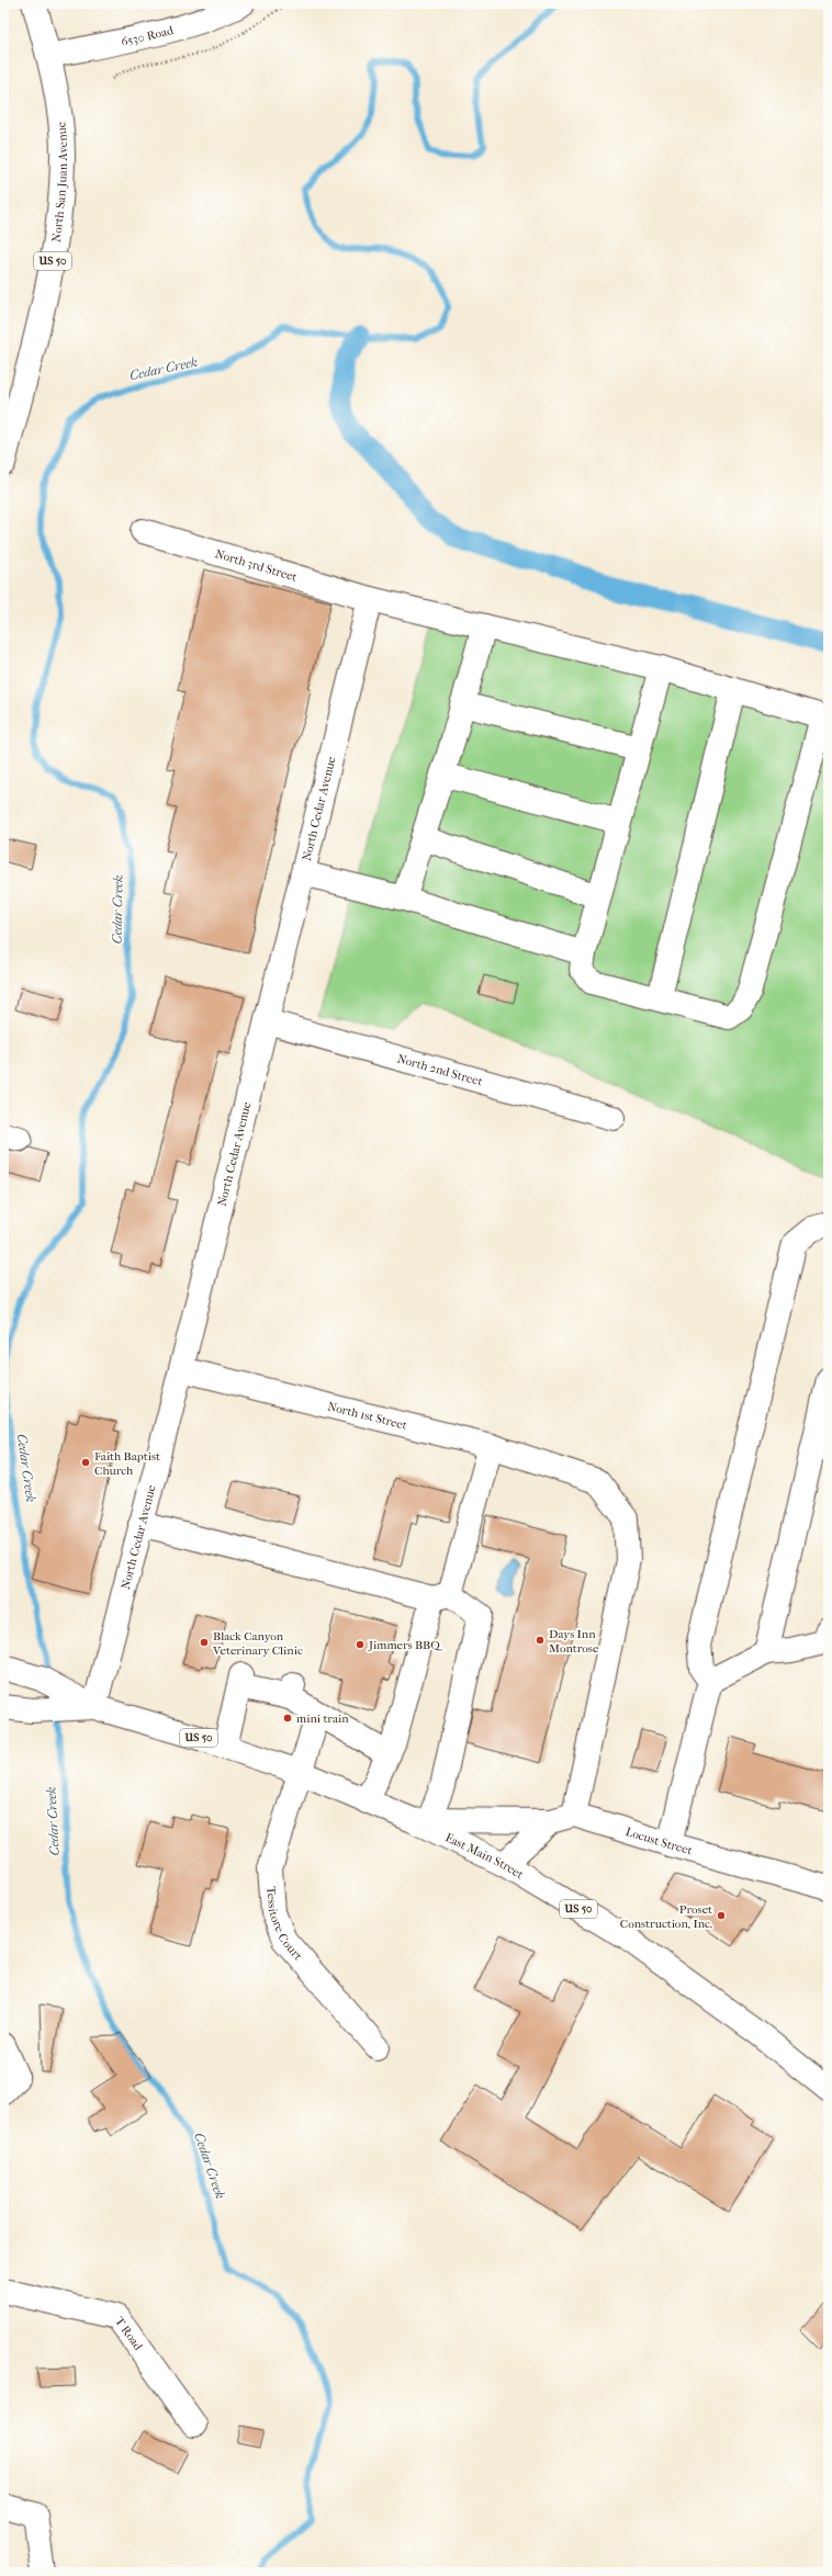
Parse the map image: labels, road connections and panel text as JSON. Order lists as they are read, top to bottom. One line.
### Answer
{"streets":{"main road":["6530 Road","North San Juan Avenue","US 50","North 3rd Street","North Cedar Avenue","North 2nd Street","North 1st Street","Locust Street","East Main Street","Tessitore Court","T Road"]},"crossings":[["6530 Road","North San Juan Avenue"],["North 3rd Street","North Cedar Avenue"],["North Cedar Avenue","North 2nd Street"],["North Cedar Avenue","North 1st Street"],["North Cedar Avenue","East Main Street"],["North 1st Street","Locust Street"],["East Main Street","Tessitore Court"]],"water":["Cedar Creek"],"places":["Faith Baptist Church","Days Inn Montrose","Black Canyon Veterinary Clinic","Jimmers BBQ","mini train","Proset Construction, Inc."]}
